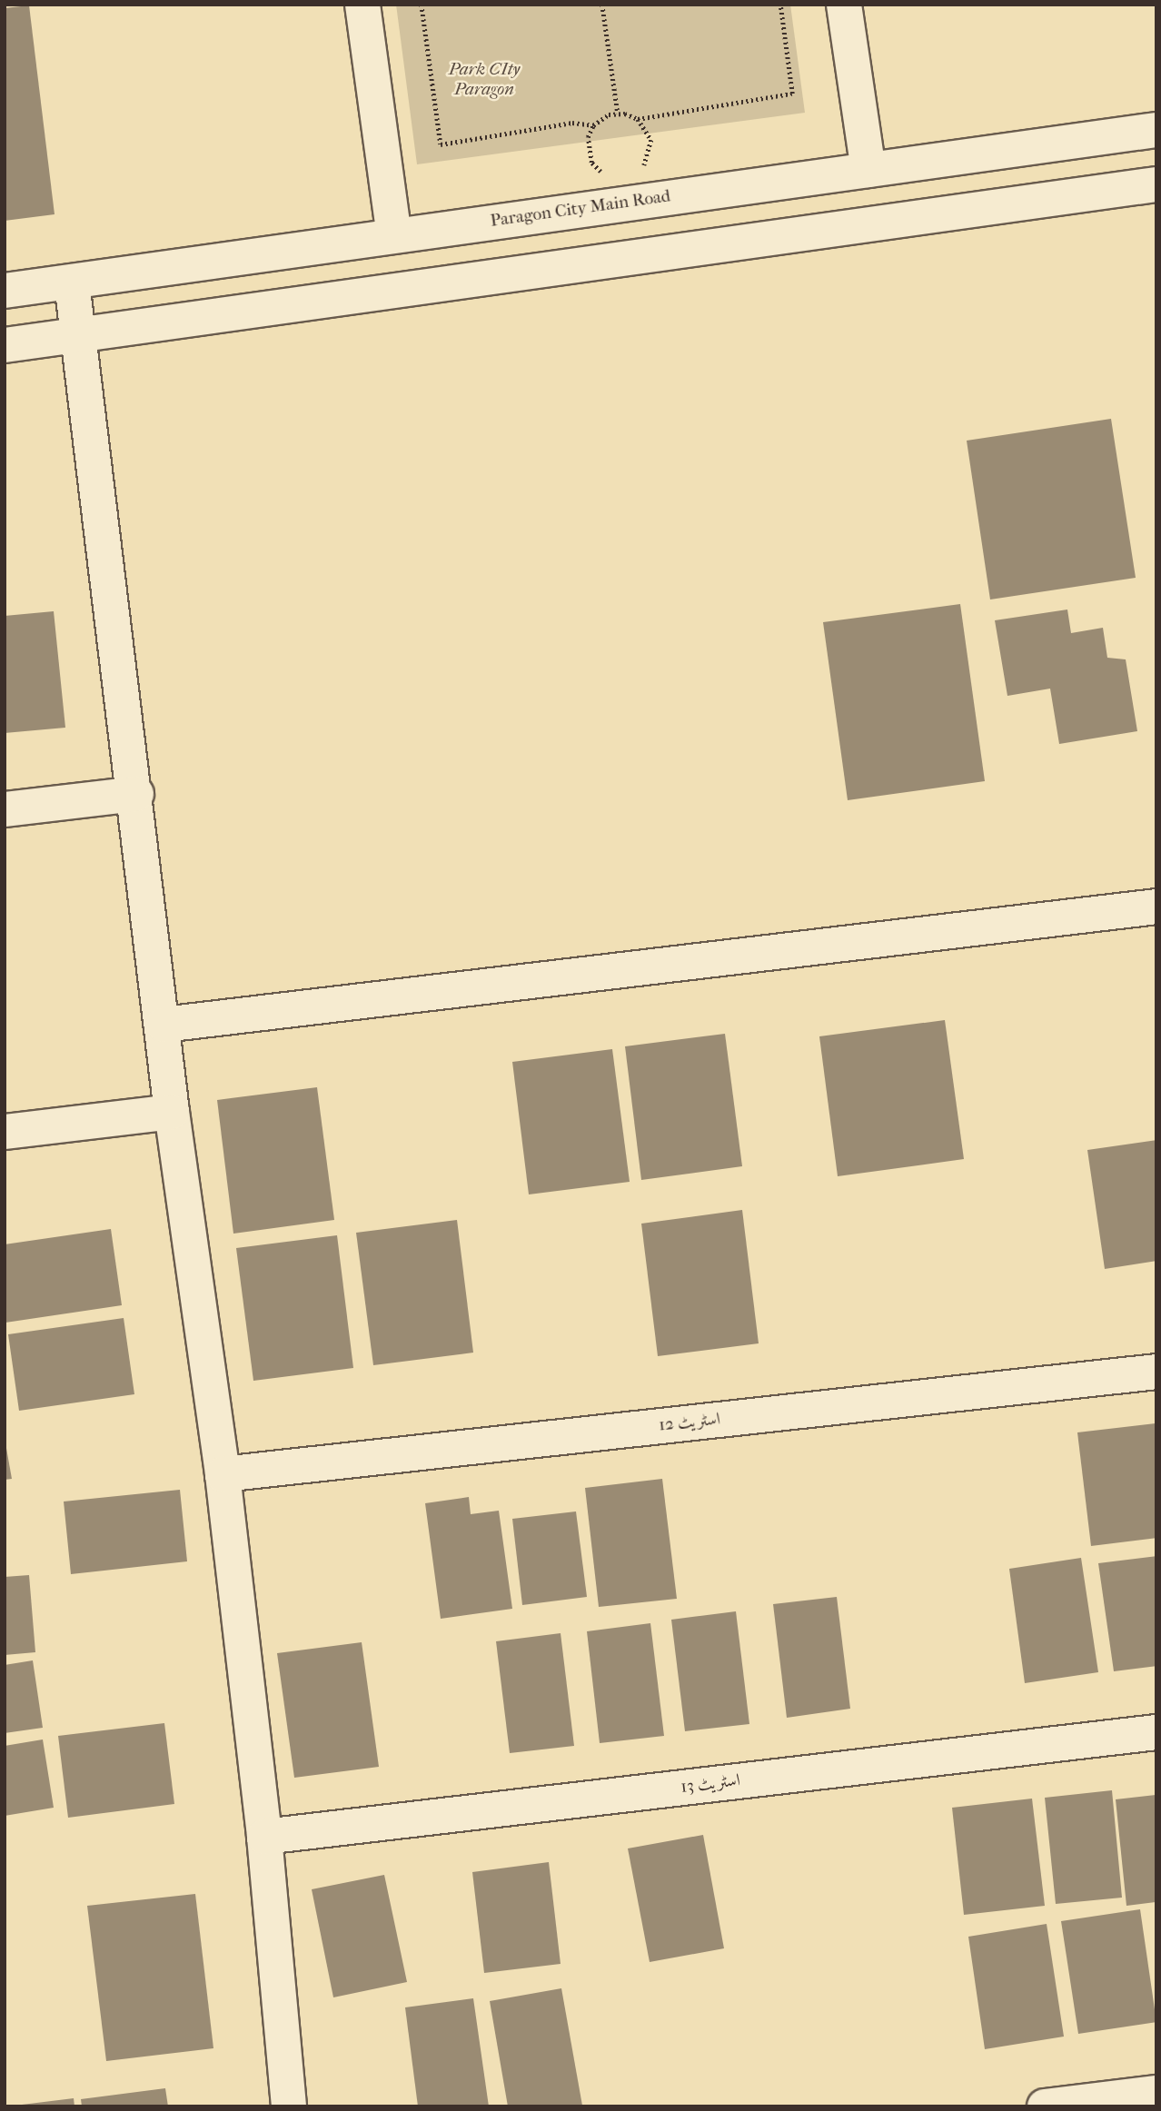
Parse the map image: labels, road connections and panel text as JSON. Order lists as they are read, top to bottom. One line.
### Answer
{"streets":{"street":["Paragon City Main Road","اسٹریٹ 12","اسٹریٹ 13"]},"parks":["Park CIty Paragon"]}
